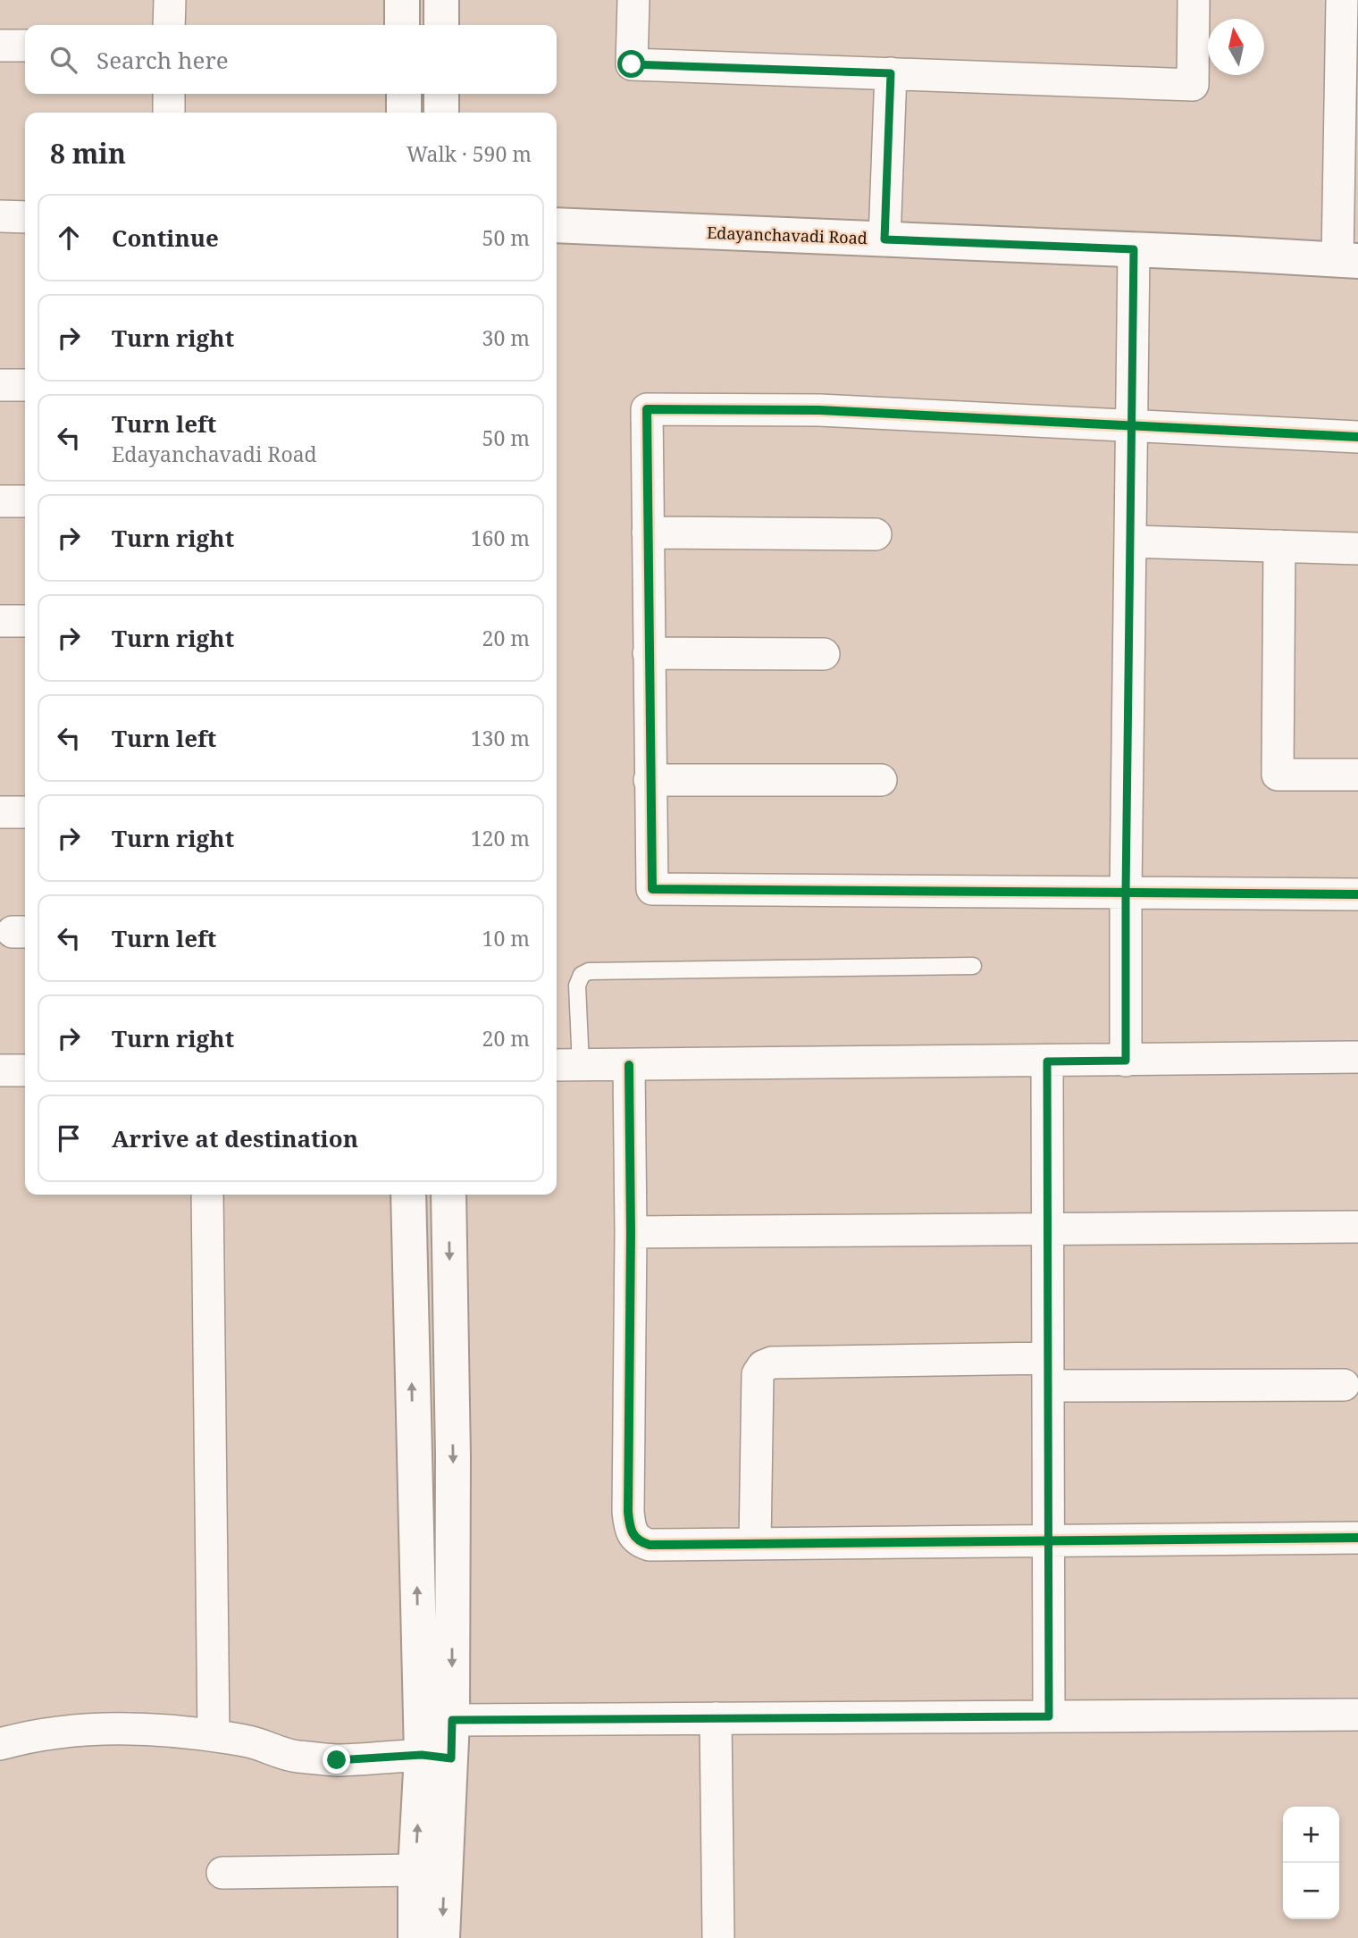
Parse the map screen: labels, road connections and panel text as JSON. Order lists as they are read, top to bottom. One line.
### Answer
{"streets":{"street":["Edayanchavadi Road"]},"north":"top","page":{"search":"Search here","heading":["8 min","Walk · 590 m"],"list":[["Continue","50 m"],["Turn right","30 m"],["Turn left","Edayanchavadi Road","50 m"],["Turn right","160 m"],["Turn right","20 m"],["Turn left","130 m"],["Turn right","120 m"],["Turn left","10 m"],["Turn right","20 m"],"Arrive at destination"],"map_buttons":["+","−"]}}
